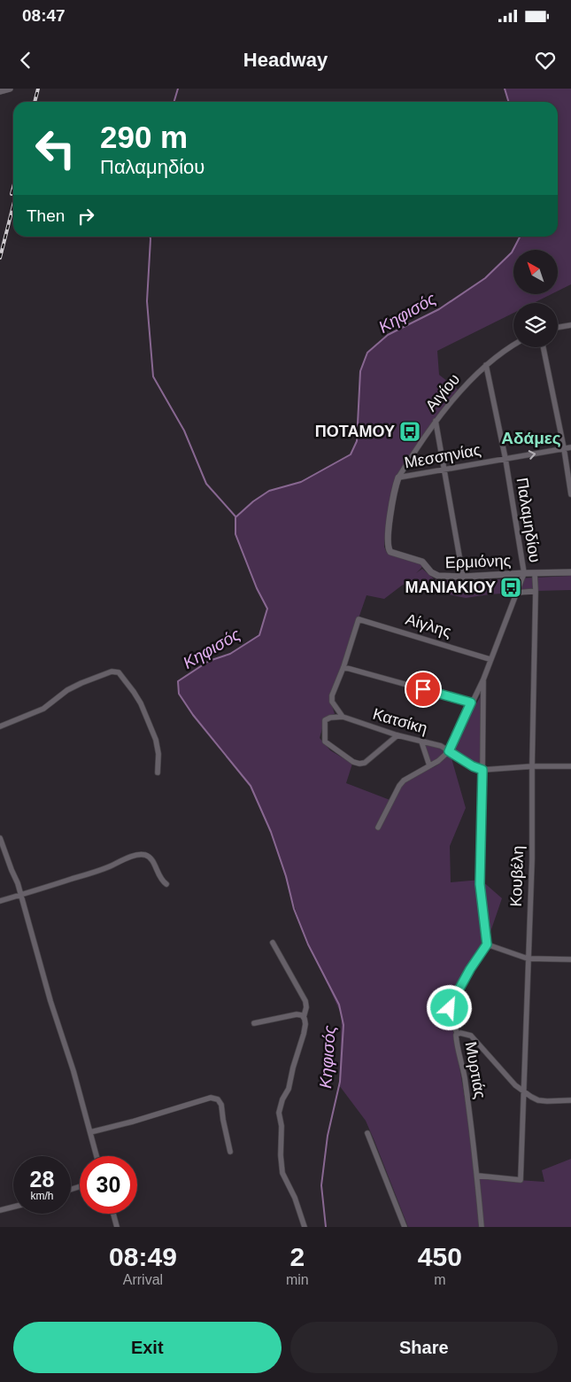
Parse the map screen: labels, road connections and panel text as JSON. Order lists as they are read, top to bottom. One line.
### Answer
{"streets":{"street":["Αιγίου","Μεσσηνίας","Παλαμηδίου","Ερμιόνης","Αίγλης","Κατσίκη","Κουβέλη","Μυρτιάς"]},"crossings":[["Αιγίου","Μεσσηνίας"],["Αιγίου","Παλαμηδίου"],["Αιγίου","Ερμιόνης"],["Μεσσηνίας","Παλαμηδίου"],["Μεσσηνίας","Ερμιόνης"],["Παλαμηδίου","Ερμιόνης"],["Παλαμηδίου","Αίγλης"],["Παλαμηδίου","Κατσίκη"],["Ερμιόνης","Κουβέλη"],["Κουβέλη","Μυρτιάς"]],"districts":["Αδάμες"],"water":["Κηφισός"],"places":{"bus stop":["ΠΟΤΑΜΟΥ","ΜΑΝΙΑΚΙΟΥ"]},"north":"top left","page":{"status":"08:47","header":"Headway","turn":["290 m","Παλαμηδίου"],"then":"Then","speed":"28 km/h","limit":"30","eta":["08:49","Arrival","2","min","450","m"],"buttons":["Exit","Share"]}}
